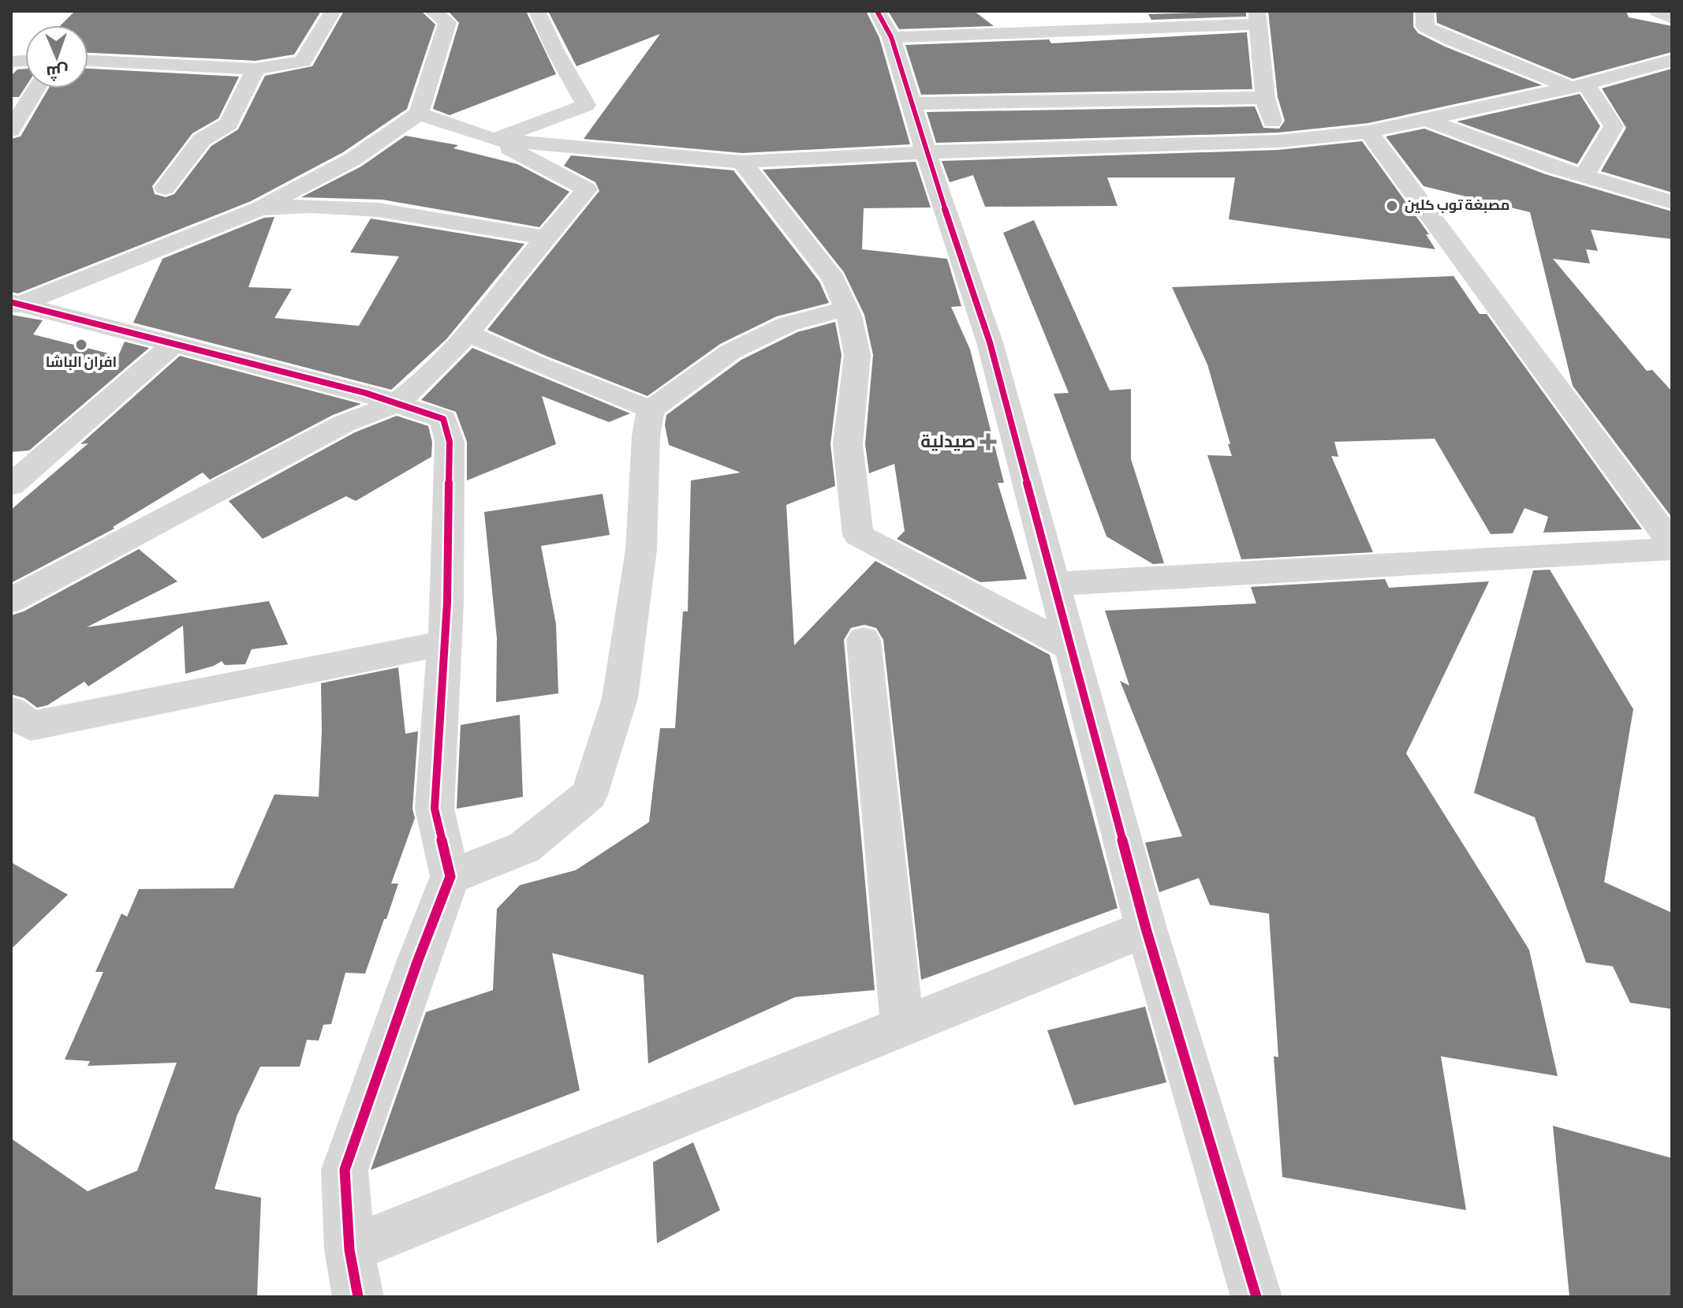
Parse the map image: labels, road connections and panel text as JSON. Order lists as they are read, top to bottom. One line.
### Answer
{"places":{"other":["مصبغة توب كلين","افران الباشا"],"health":["صيدلية"]},"north":"bottom"}
